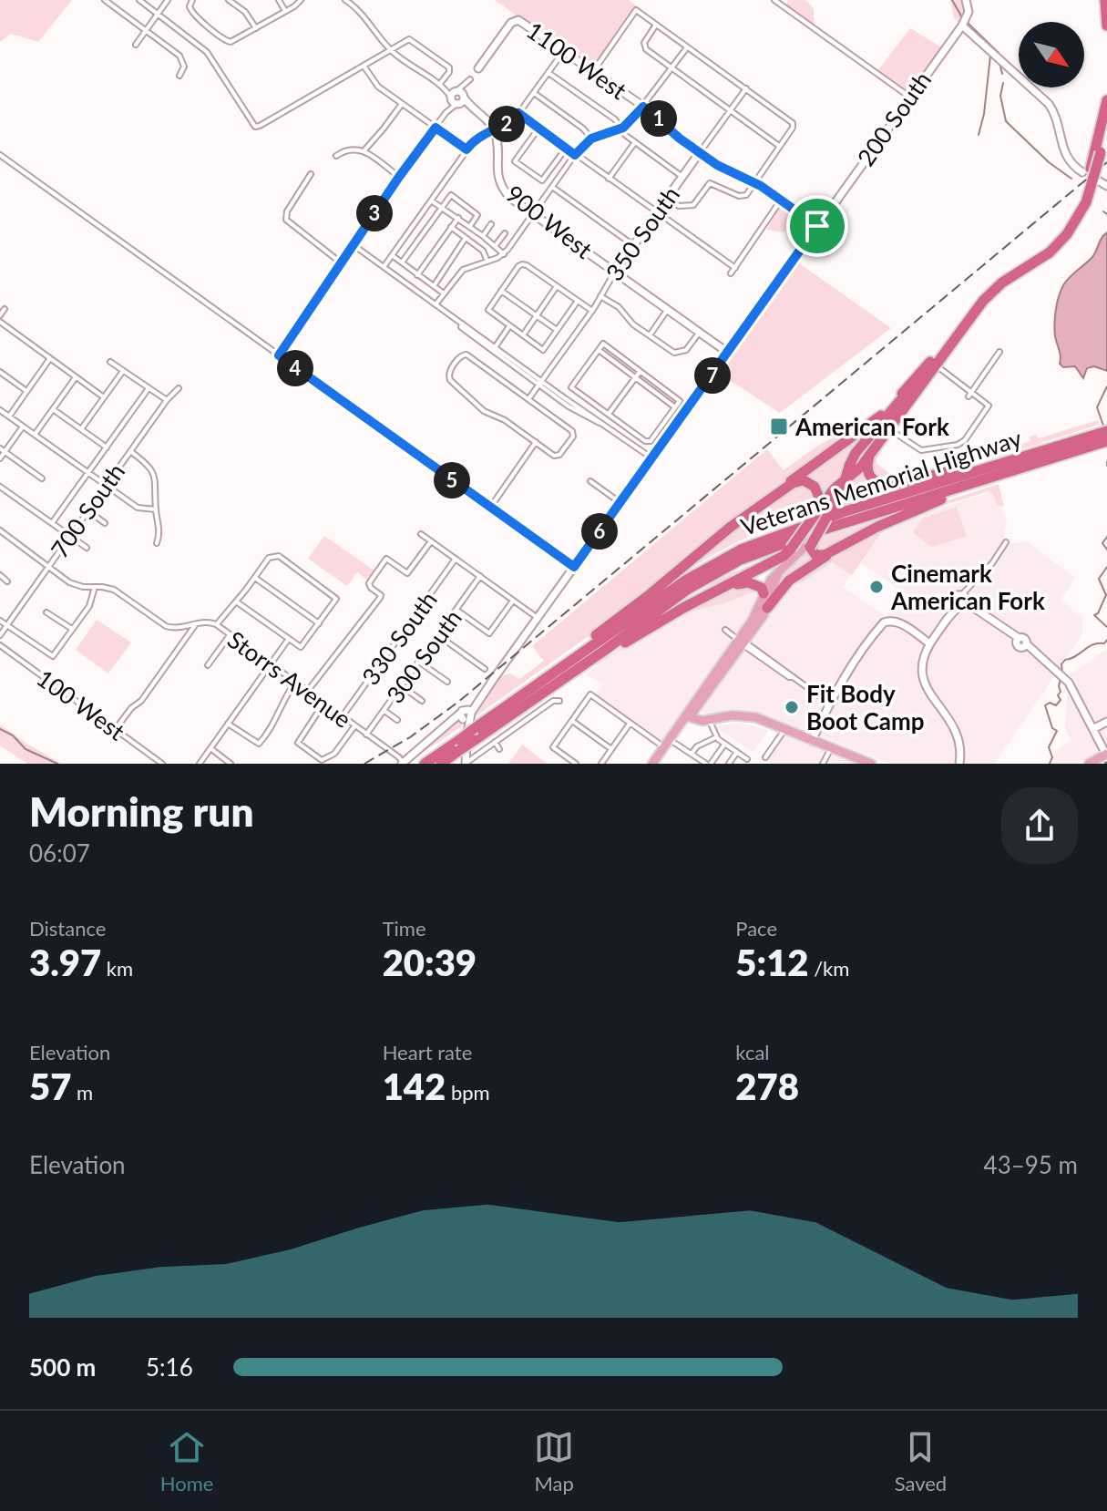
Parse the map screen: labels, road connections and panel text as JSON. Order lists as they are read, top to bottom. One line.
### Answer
{"streets":{"highway":["Veterans Memorial Highway"],"street":["1100 West","200 South","900 West","350 South","700 South","330 South","300 South","Storrs Avenue","100 West"]},"crossings":[["1100 West","200 South"],["1100 West","350 South"],["200 South","900 West"],["200 South","Veterans Memorial Highway"],["900 West","350 South"],["700 South","Storrs Avenue"],["330 South","Storrs Avenue"],["300 South","Storrs Avenue"]],"places":{"transit":["American Fork"],"other":["Cinemark American Fork","Fit Body Boot Camp"]},"north":"bottom right","page":{"pins":["1","2","3","4","7","5","6"],"heading":["Morning run","06:07"],"stats":[["Distance","3.97 km"],["Time","20:39"],["Pace","5:12 /km"],["Elevation","57 m"],["Heart rate","142 bpm"],["kcal","278"]],"chart":["Elevation","43–95 m"],"list":[{"name":"500 m","note":"5:16"}],"tabs":["Home","Map","Saved"]}}
